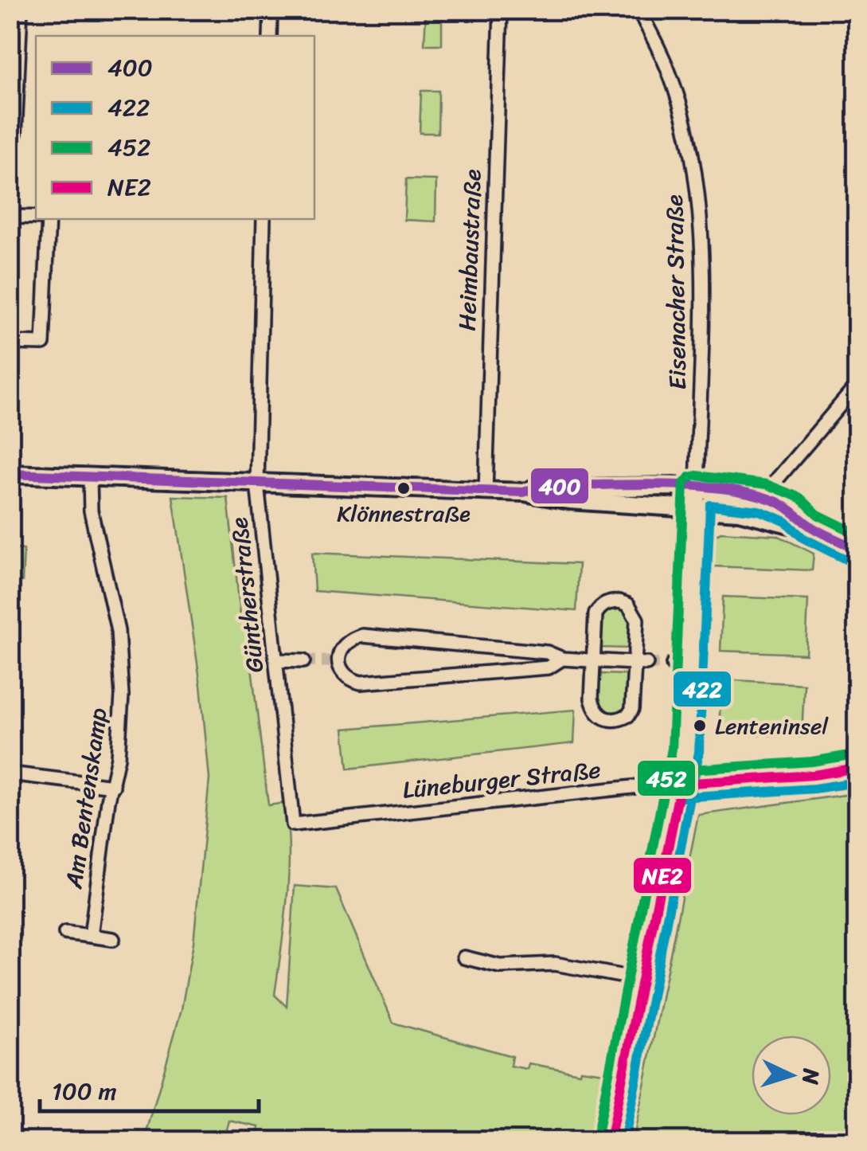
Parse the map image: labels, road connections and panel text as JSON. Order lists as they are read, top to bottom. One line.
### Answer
{"streets":{"street":["Heimbaustraße","Eisenacher Straße","Güntherstraße","Lüneburger Straße","Am Bentenskamp"]},"crossings":[["Güntherstraße","Lüneburger Straße"]],"places":["Klönnestraße","Lenteninsel"],"lines":["transit line 400","transit line 452","transit line 422","transit line NE2"],"legend":["400","422","452","NE2"],"scale_bar":"100 m","north":"right"}
